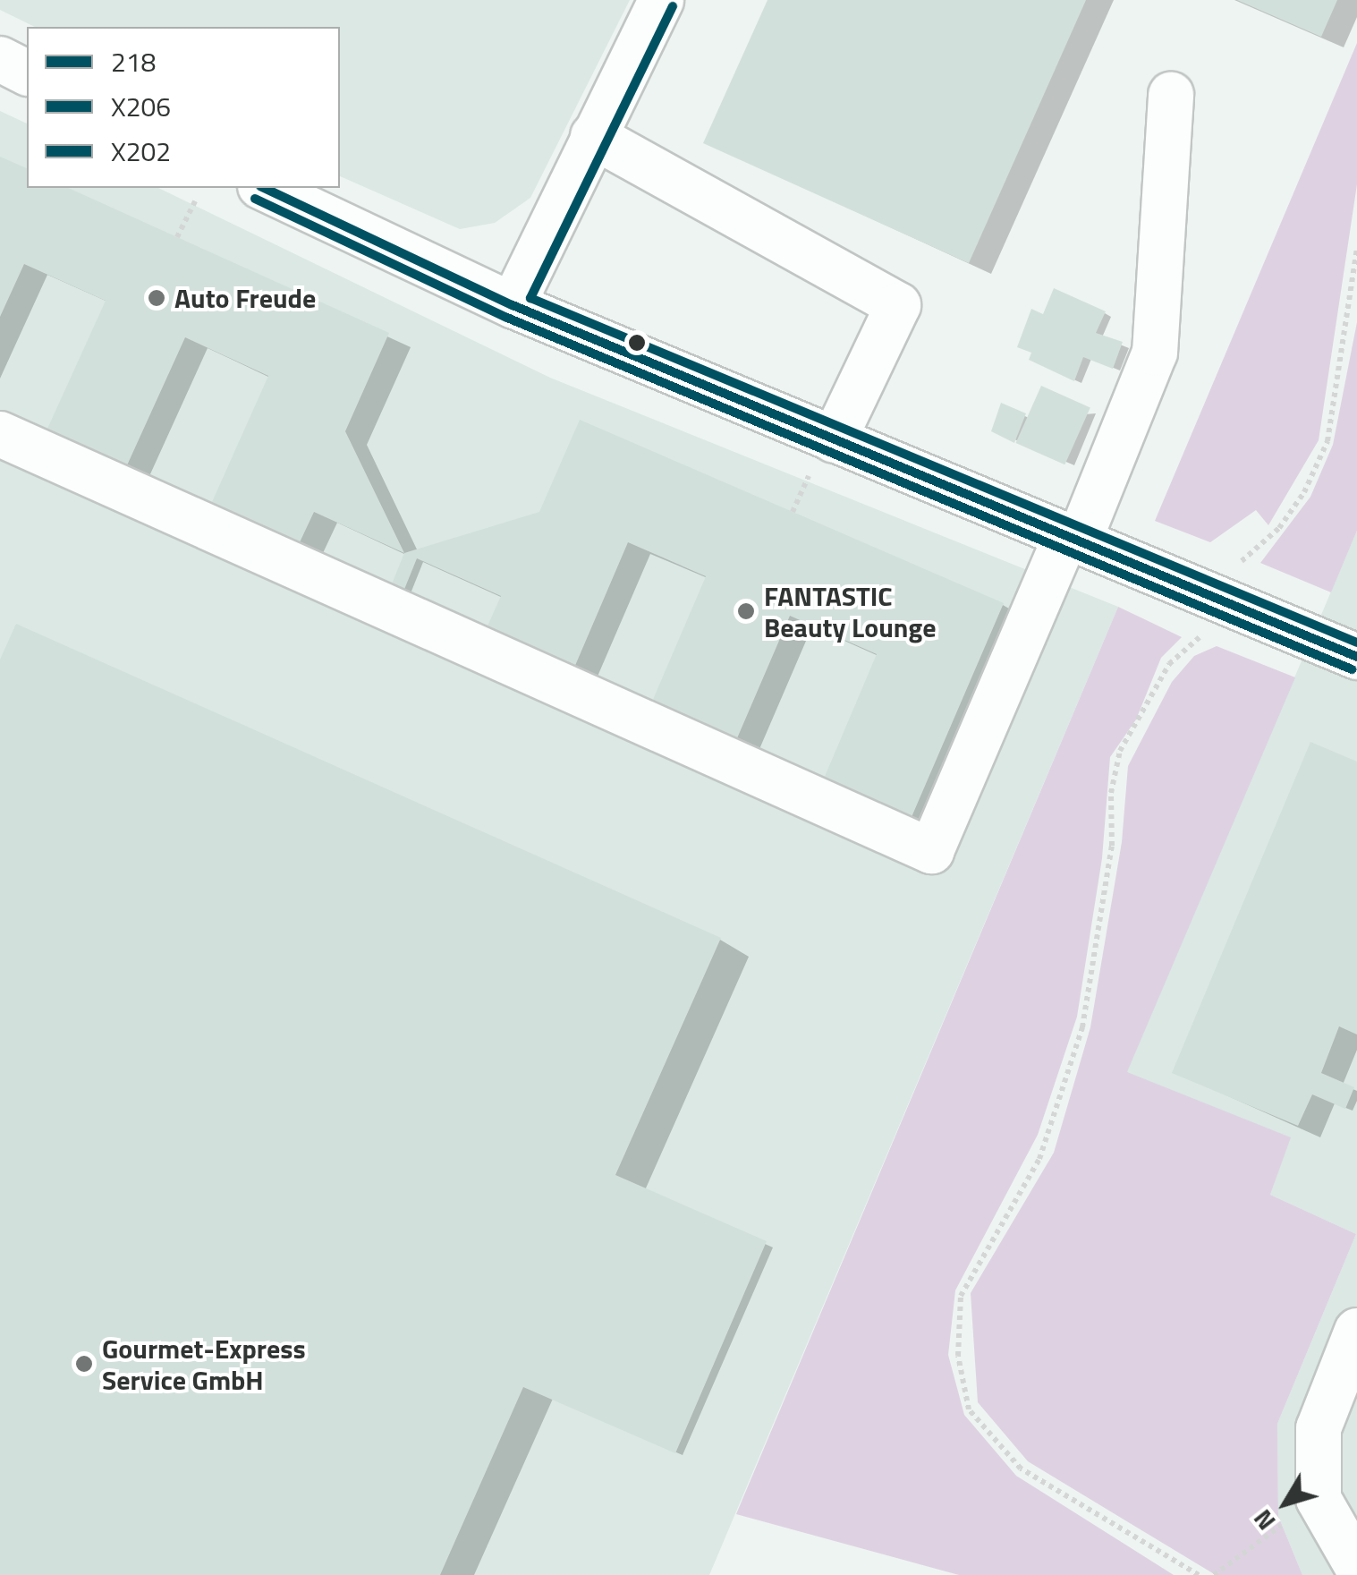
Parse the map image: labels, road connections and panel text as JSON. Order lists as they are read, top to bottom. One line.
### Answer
{"places":["Auto Freude","FANTASTIC Beauty Lounge","Gourmet-Express Service GmbH"],"lines":["transit line X202","transit line 218","transit line X206"],"legend":["218","X206","X202"],"north":"bottom left"}
